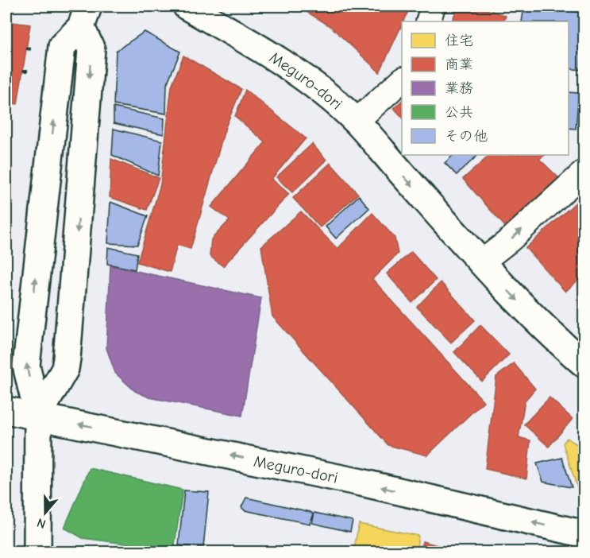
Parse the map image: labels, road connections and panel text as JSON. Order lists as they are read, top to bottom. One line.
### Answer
{"streets":{"main road":["Meguro-dori"]},"legend":["住宅","商業","業務","公共","その他"],"north":"bottom"}
